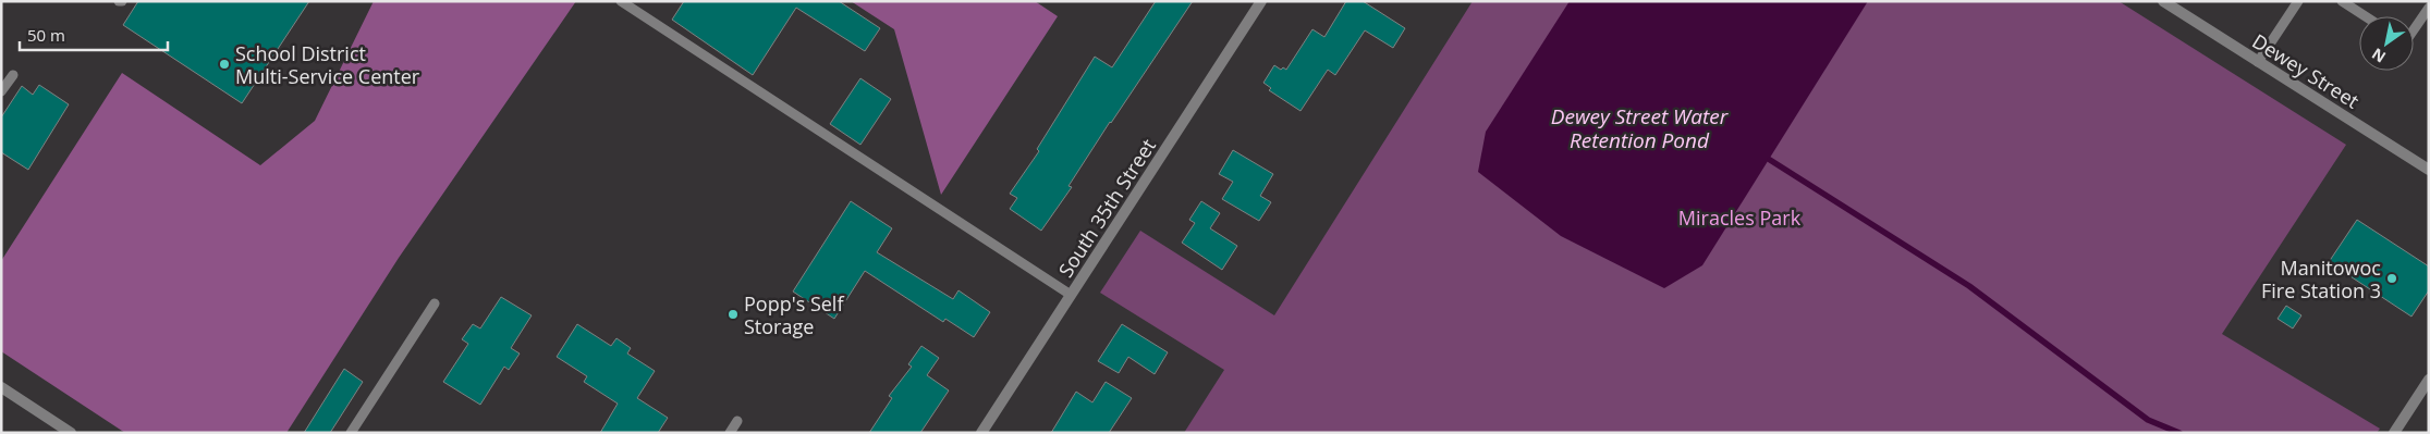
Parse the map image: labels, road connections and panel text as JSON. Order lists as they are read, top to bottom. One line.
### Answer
{"streets":{"street":["Dewey Street","South 35th Street"]},"water":["Dewey Street Water Retention Pond"],"parks":["Miracles Park"],"places":["School District Multi-Service Center","Manitowoc Fire Station 3","Popp's Self Storage"],"scale_bar":"50 m","north":"bottom left"}
